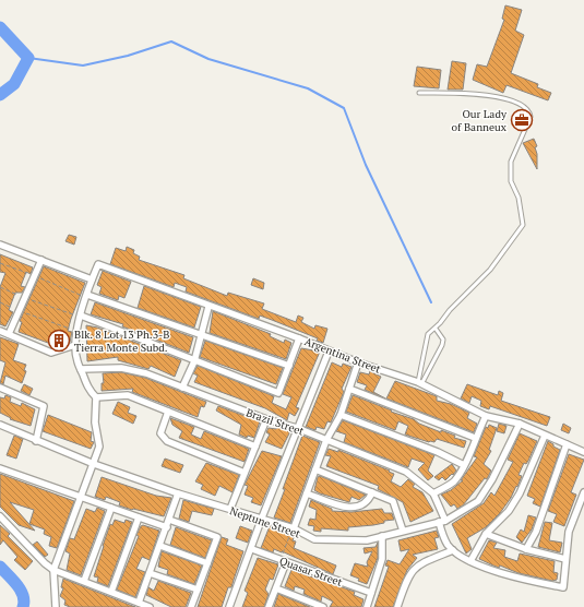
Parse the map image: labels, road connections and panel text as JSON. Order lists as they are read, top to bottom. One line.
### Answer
{"streets":{"street":["Argentina Street","Brazil Street","Neptune Street","Quasar Street"]},"crossings":[["Argentina Street","Neptune Street"],["Brazil Street","Neptune Street"]],"places":{"office":["Our Lady of Banneux"],"building":["Blk. 8 Lot 13 Ph.3-B Tierra Monte Subd."]}}
